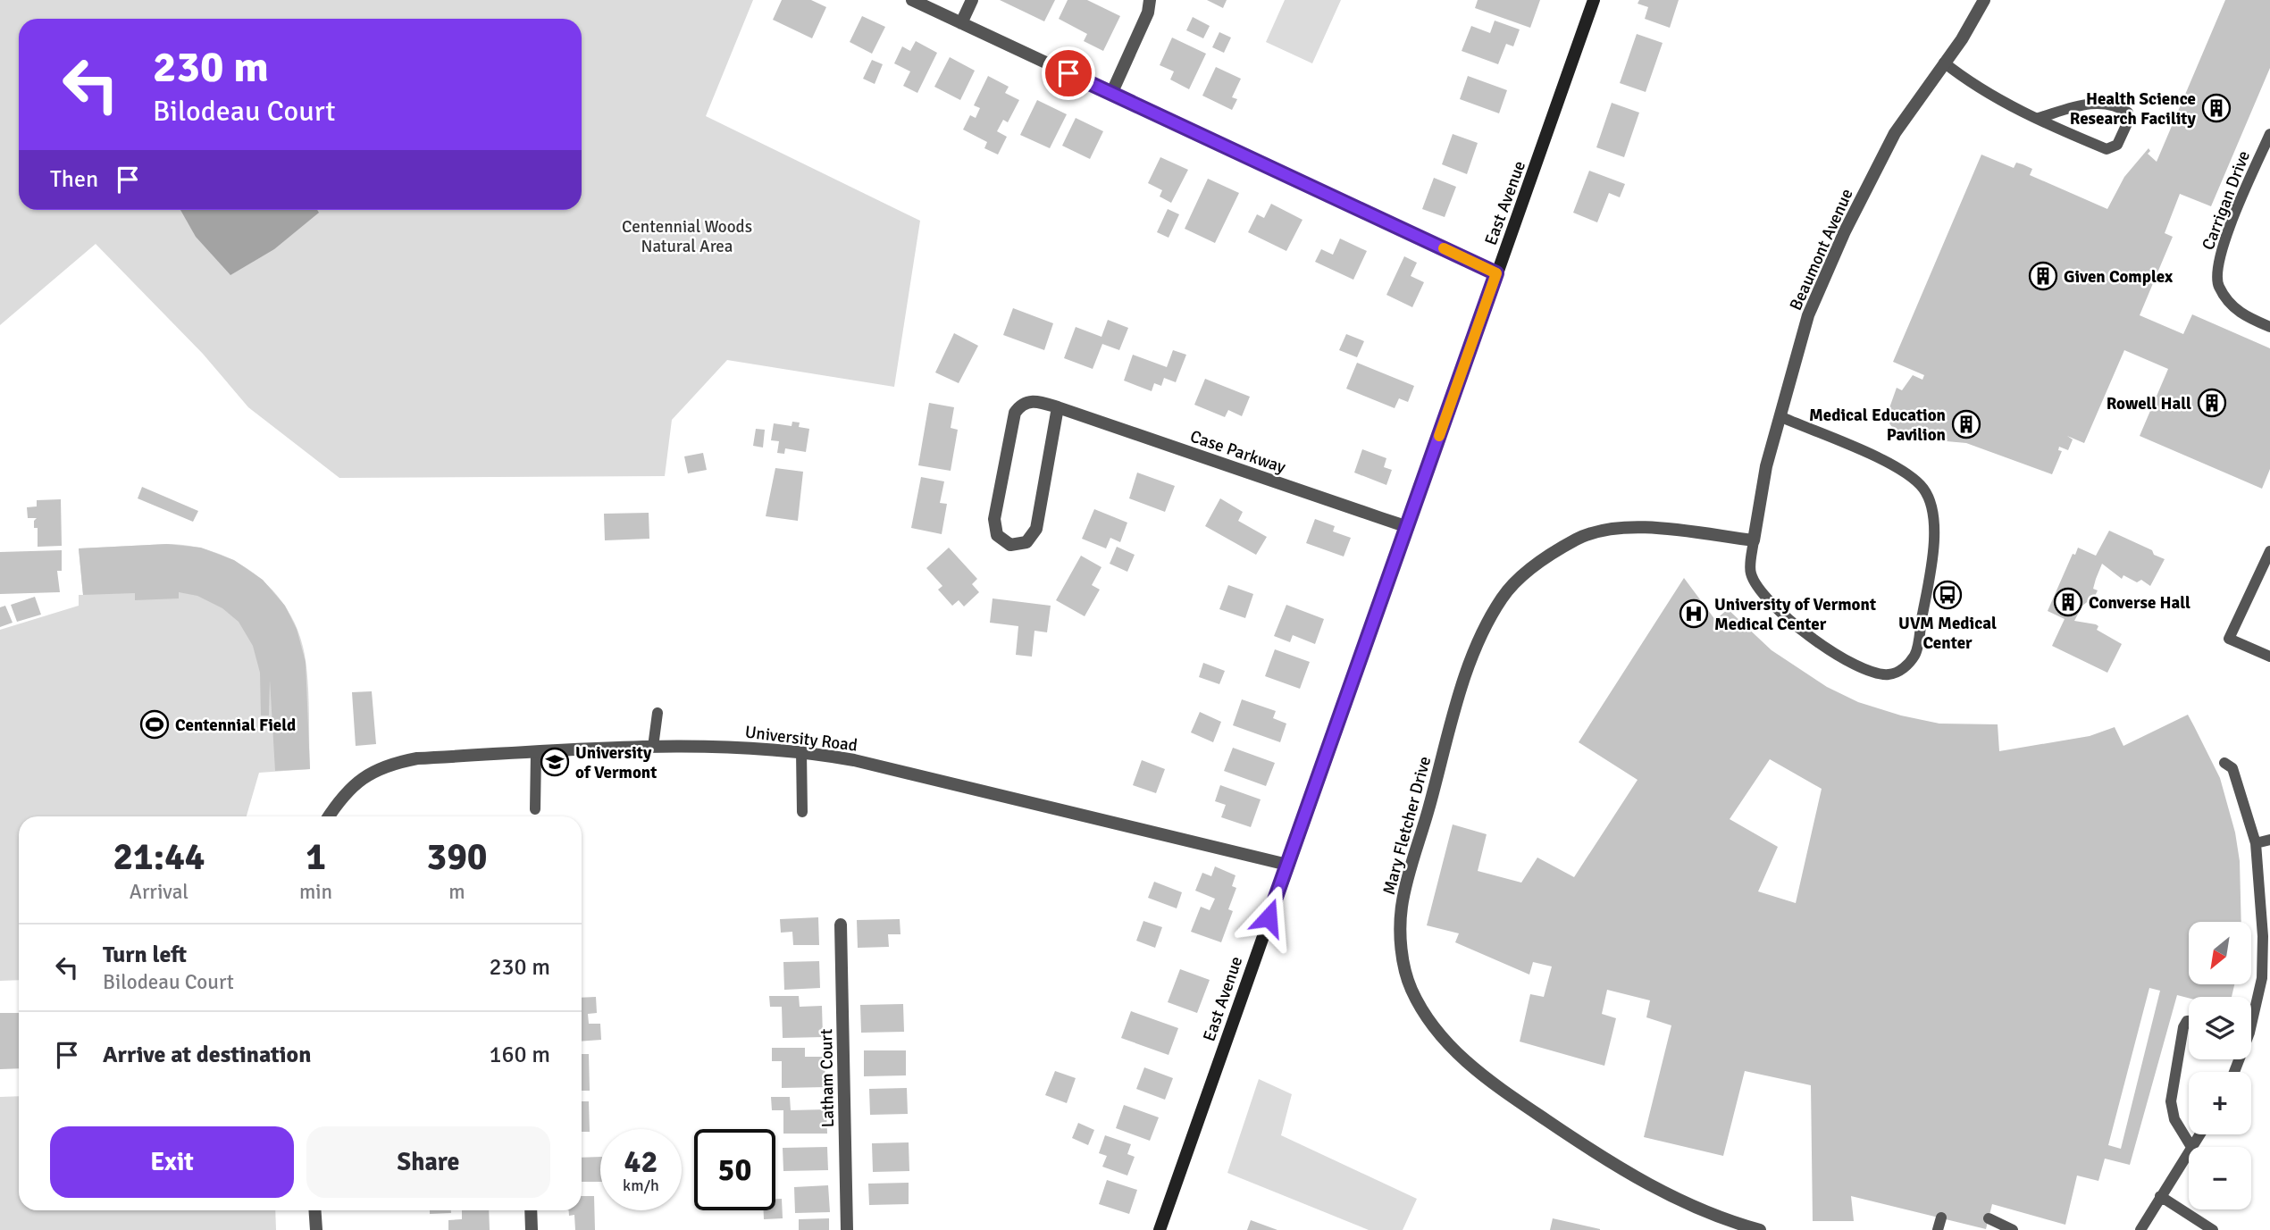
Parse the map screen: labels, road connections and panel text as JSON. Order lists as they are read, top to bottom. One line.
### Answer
{"streets":{"main road":["East Avenue"],"street":["Beaumont Avenue","Case Parkway","University Road","Mary Fletcher Drive","Latham Court"],"lane":["Carrigan Drive"]},"crossings":[["East Avenue","Case Parkway"],["East Avenue","University Road"],["Beaumont Avenue","Mary Fletcher Drive"]],"parks":["Centennial Woods Natural Area"],"places":{"building":["Health Science Research Facility","Given Complex","Rowell Hall","Medical Education Pavilion","Converse Hall"],"bus stop":["UVM Medical Center"],"hospital":["University of Vermont Medical Center"],"sports":["Centennial Field"],"school or university":["University of Vermont"]},"north":"bottom left","page":{"turn":["230 m","Bilodeau Court"],"then":"Then","eta":["21:44","Arrival","1","min","390","m"],"map_buttons":["+","−"],"list":[{"name":"Turn left","note":"Bilodeau Court","value":"230 m"},{"name":"Arrive at destination","value":"160 m"}],"buttons":["Exit","Share"],"speed":"42 km/h","limit":"50"}}
